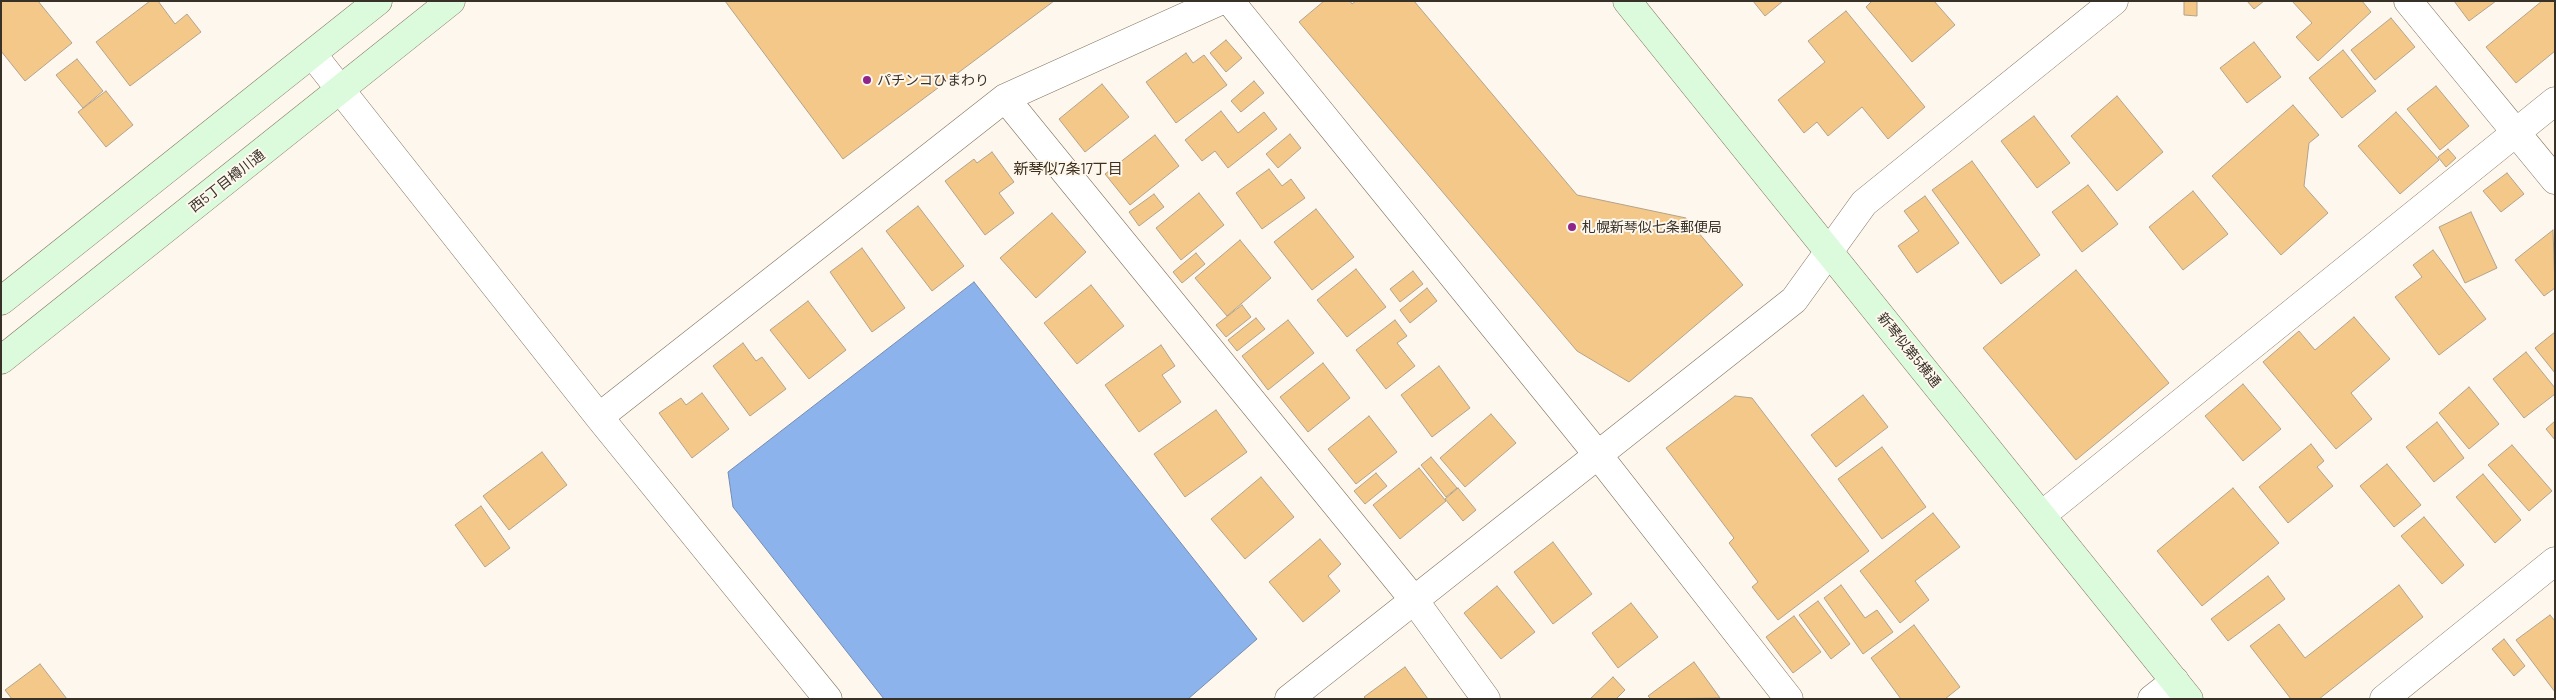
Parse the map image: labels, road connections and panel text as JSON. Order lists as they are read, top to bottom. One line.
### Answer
{"streets":{"main road":["西5丁目樽川通","新琴似第5横通"]},"districts":["新琴似7条17丁目"],"places":["パチンコひまわり","札幌新琴似七条郵便局"]}
